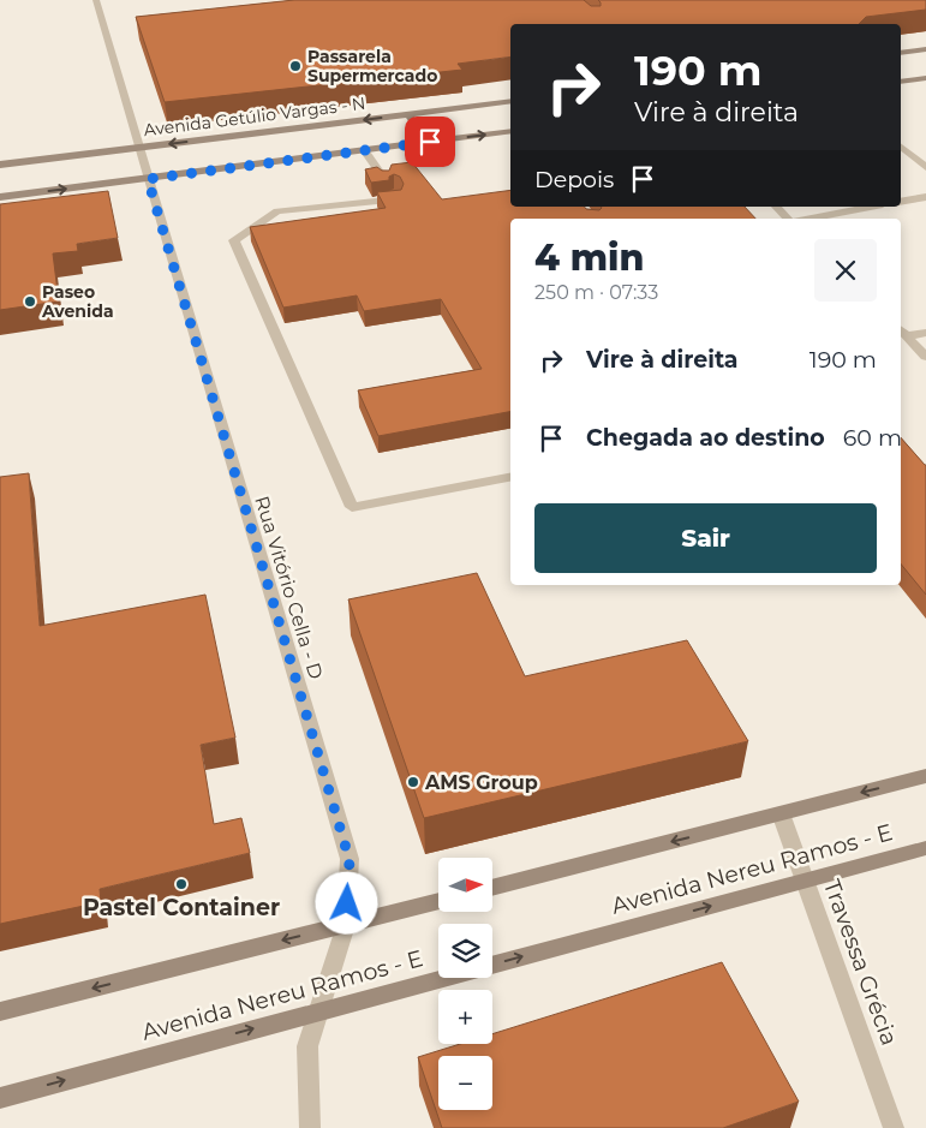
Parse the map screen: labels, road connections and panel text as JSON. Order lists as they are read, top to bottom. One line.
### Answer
{"streets":{"street":["Avenida Getúlio Vargas - N","Rua Vitório Cella - D","Avenida Nereu Ramos - E","Travessa Grécia"]},"crossings":[["Avenida Getúlio Vargas - N","Rua Vitório Cella - D"],["Rua Vitório Cella - D","Avenida Nereu Ramos - E"],["Avenida Nereu Ramos - E","Travessa Grécia"]],"places":["Passarela Supermercado","Paseo Avenida","AMS Group","Pastel Container"],"north":"right","page":{"turn":["190 m","Vire à direita"],"then":"Depois","heading":["4 min","250 m · 07:33"],"list":[{"name":"Vire à direita","value":"190 m"},{"name":"Chegada ao destino","value":"60 m"}],"buttons":"Sair","map_buttons":["+","−"]}}
